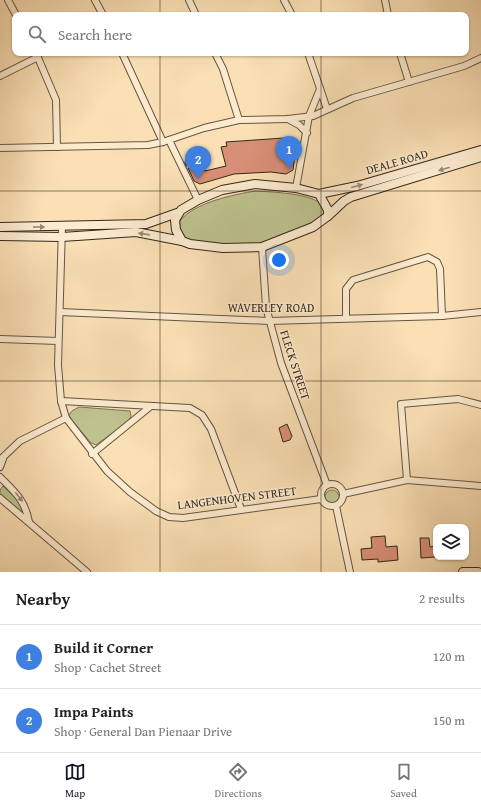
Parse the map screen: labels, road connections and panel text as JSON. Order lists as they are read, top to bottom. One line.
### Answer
{"streets":{"street":["DEALE ROAD","WAVERLEY ROAD","FLECK STREET","LANGENHOVEN STREET"]},"crossings":[["DEALE ROAD","FLECK STREET"],["DEALE ROAD","LANGENHOVEN STREET"],["WAVERLEY ROAD","FLECK STREET"],["WAVERLEY ROAD","LANGENHOVEN STREET"],["FLECK STREET","LANGENHOVEN STREET"]],"page":{"search":"Search here","pins":["1","2"],"heading":["Nearby","2 results"],"list":[{"mark":"1","name":"Build it Corner","note":"Shop · Cachet Street","value":"120 m"},{"mark":"2","name":"Impa Paints","note":"Shop · General Dan Pienaar Drive","value":"150 m"}],"nav":["Map","Directions","Saved"]}}
